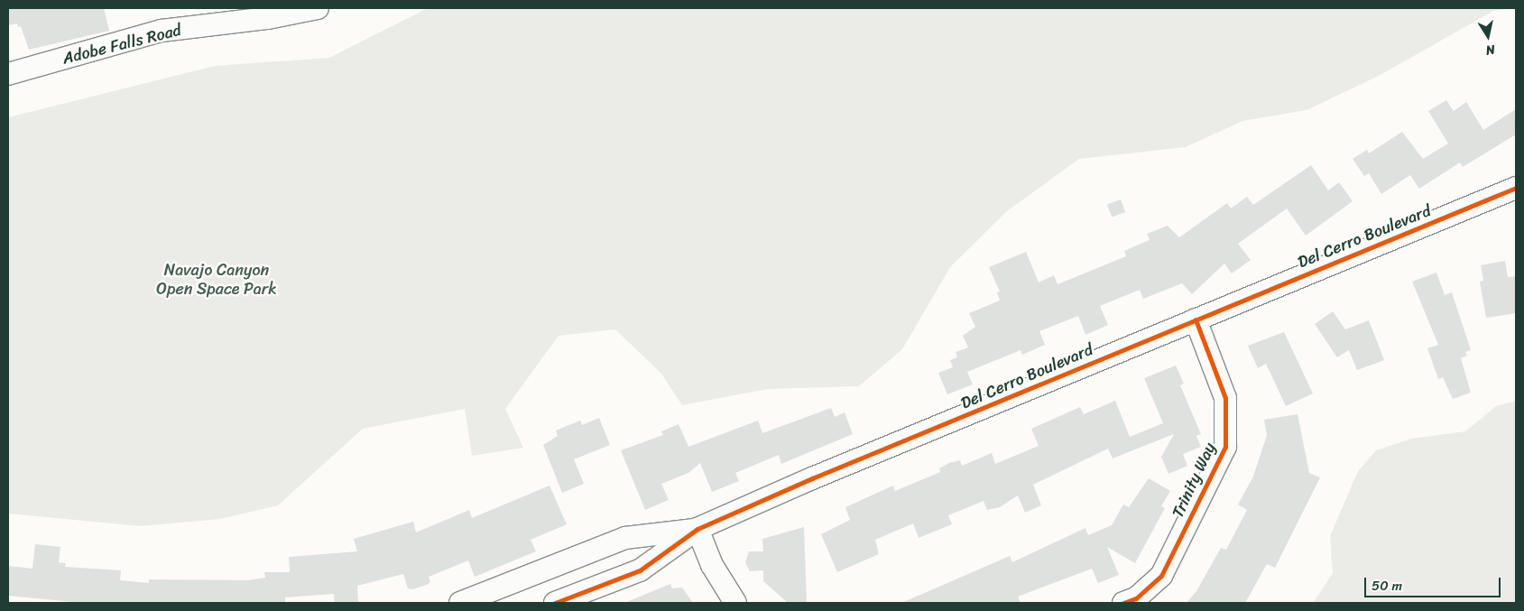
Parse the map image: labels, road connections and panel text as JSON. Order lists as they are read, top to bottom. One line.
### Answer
{"streets":{"street":["Adobe Falls Road","Del Cerro Boulevard","Trinity Way"]},"crossings":[["Del Cerro Boulevard","Trinity Way"]],"parks":["Navajo Canyon Open Space Park"],"scale_bar":"50 m","north":"bottom"}
